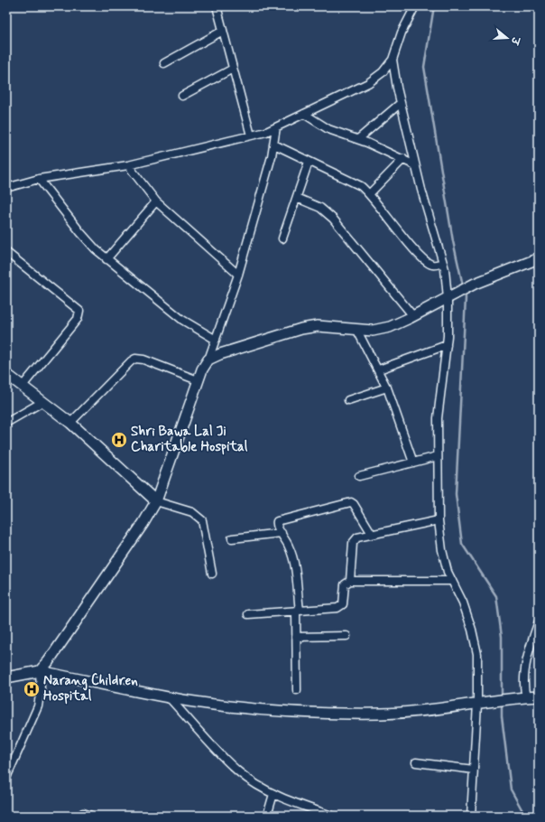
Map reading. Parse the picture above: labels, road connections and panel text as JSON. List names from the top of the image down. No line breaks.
{"places":{"hospital":["Shri Bawa Lal Ji Charitable Hospital","Narang Children Hospital"]},"north":"right"}
